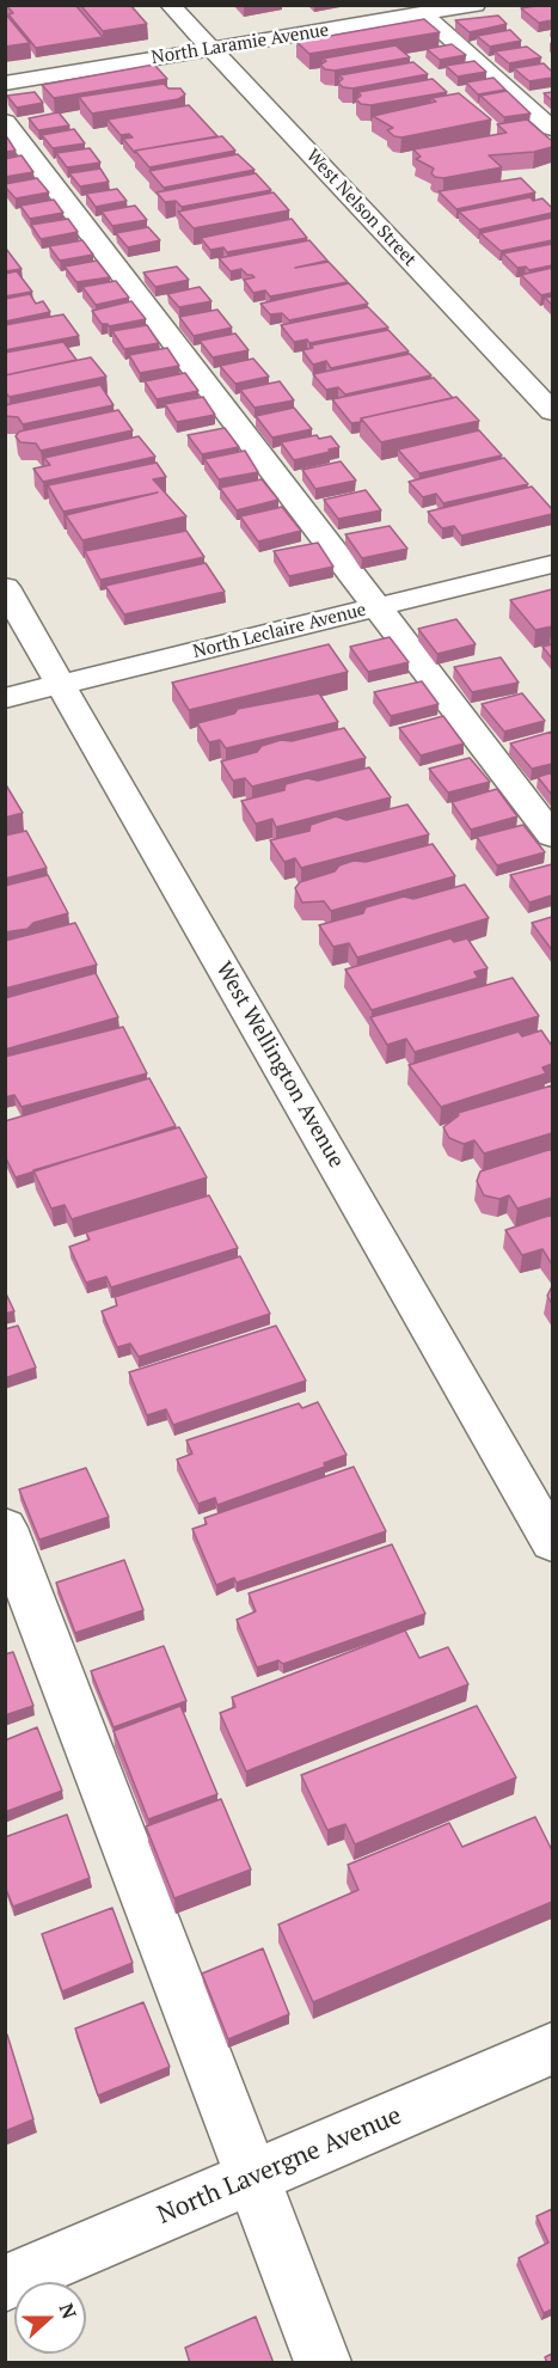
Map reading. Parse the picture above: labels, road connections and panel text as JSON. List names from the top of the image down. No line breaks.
{"streets":{"street":["North Laramie Avenue","West Nelson Street","North Leclaire Avenue","West Wellington Avenue","North Lavergne Avenue"]},"crossings":[["North Laramie Avenue","West Nelson Street"],["North Leclaire Avenue","West Wellington Avenue"]],"north":"right"}
